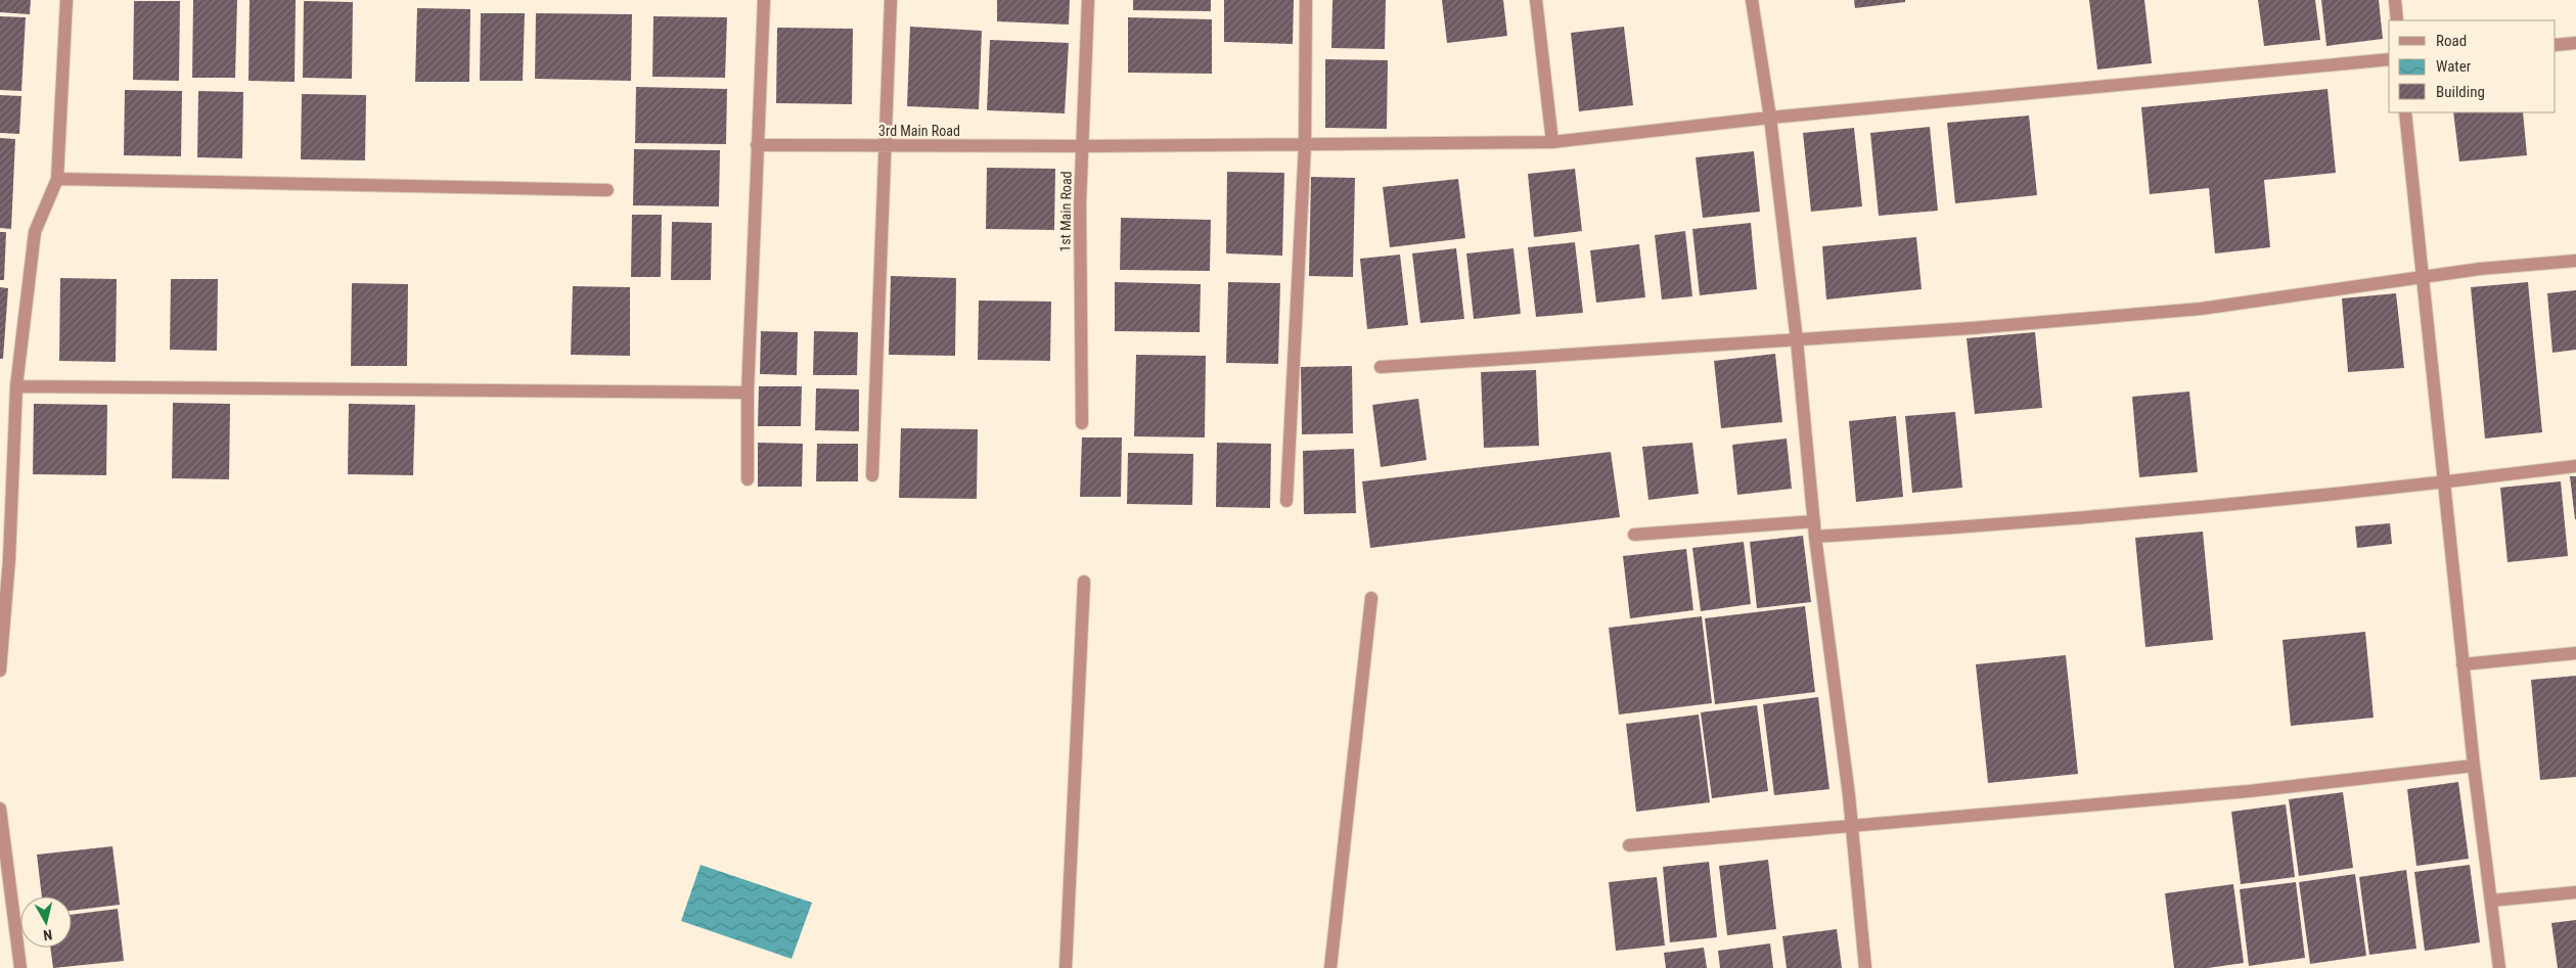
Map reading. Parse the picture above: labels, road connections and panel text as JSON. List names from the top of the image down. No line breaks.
{"streets":{"street":["3rd Main Road","1st Main Road"]},"crossings":[["3rd Main Road","1st Main Road"]],"legend":["Road","Water","Building"],"north":"bottom"}
